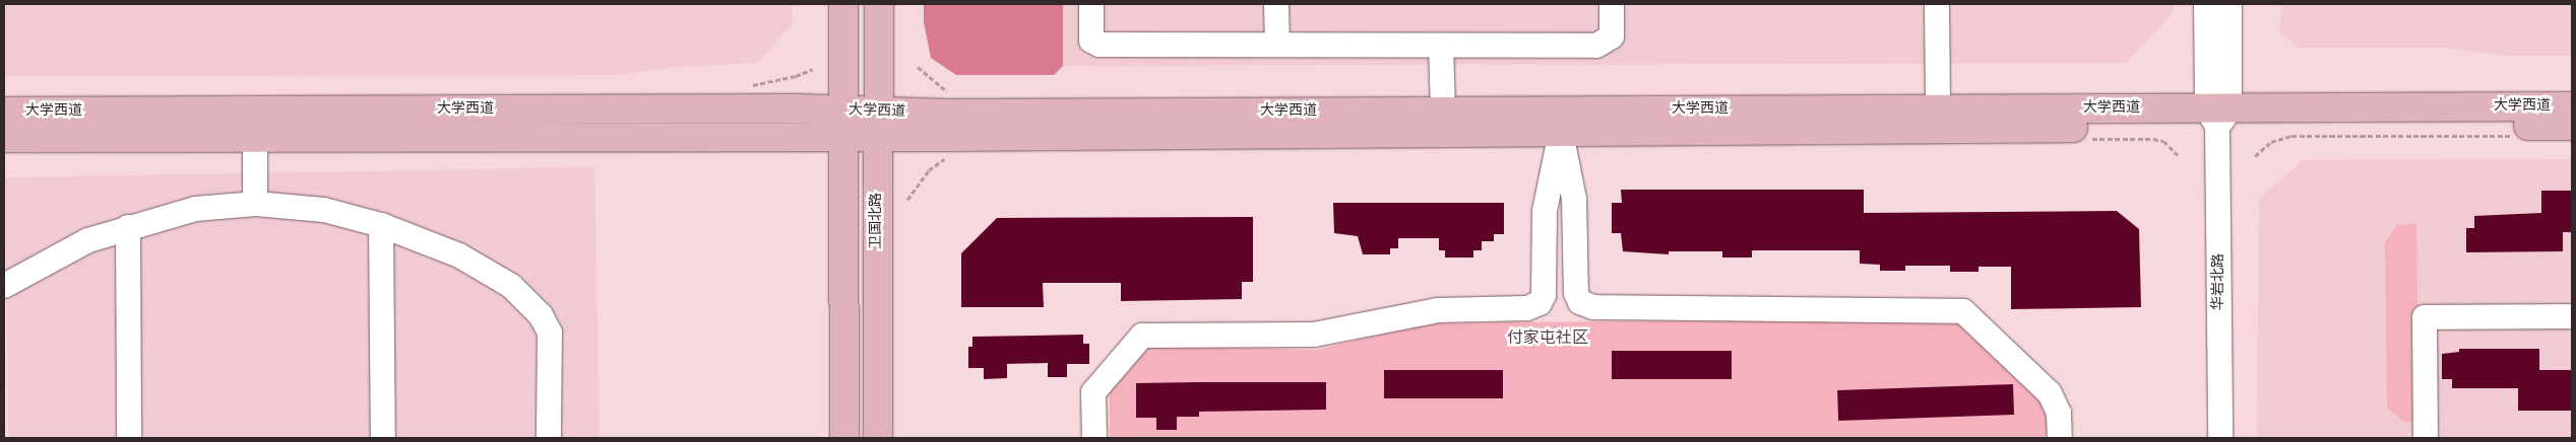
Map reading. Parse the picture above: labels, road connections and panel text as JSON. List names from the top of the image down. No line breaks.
{"streets":{"main road":["大学西道","卫国北路"],"street":["华岩北路"]},"crossings":[["大学西道","卫国北路"],["大学西道","华岩北路"]],"districts":["付家屯社区"]}
